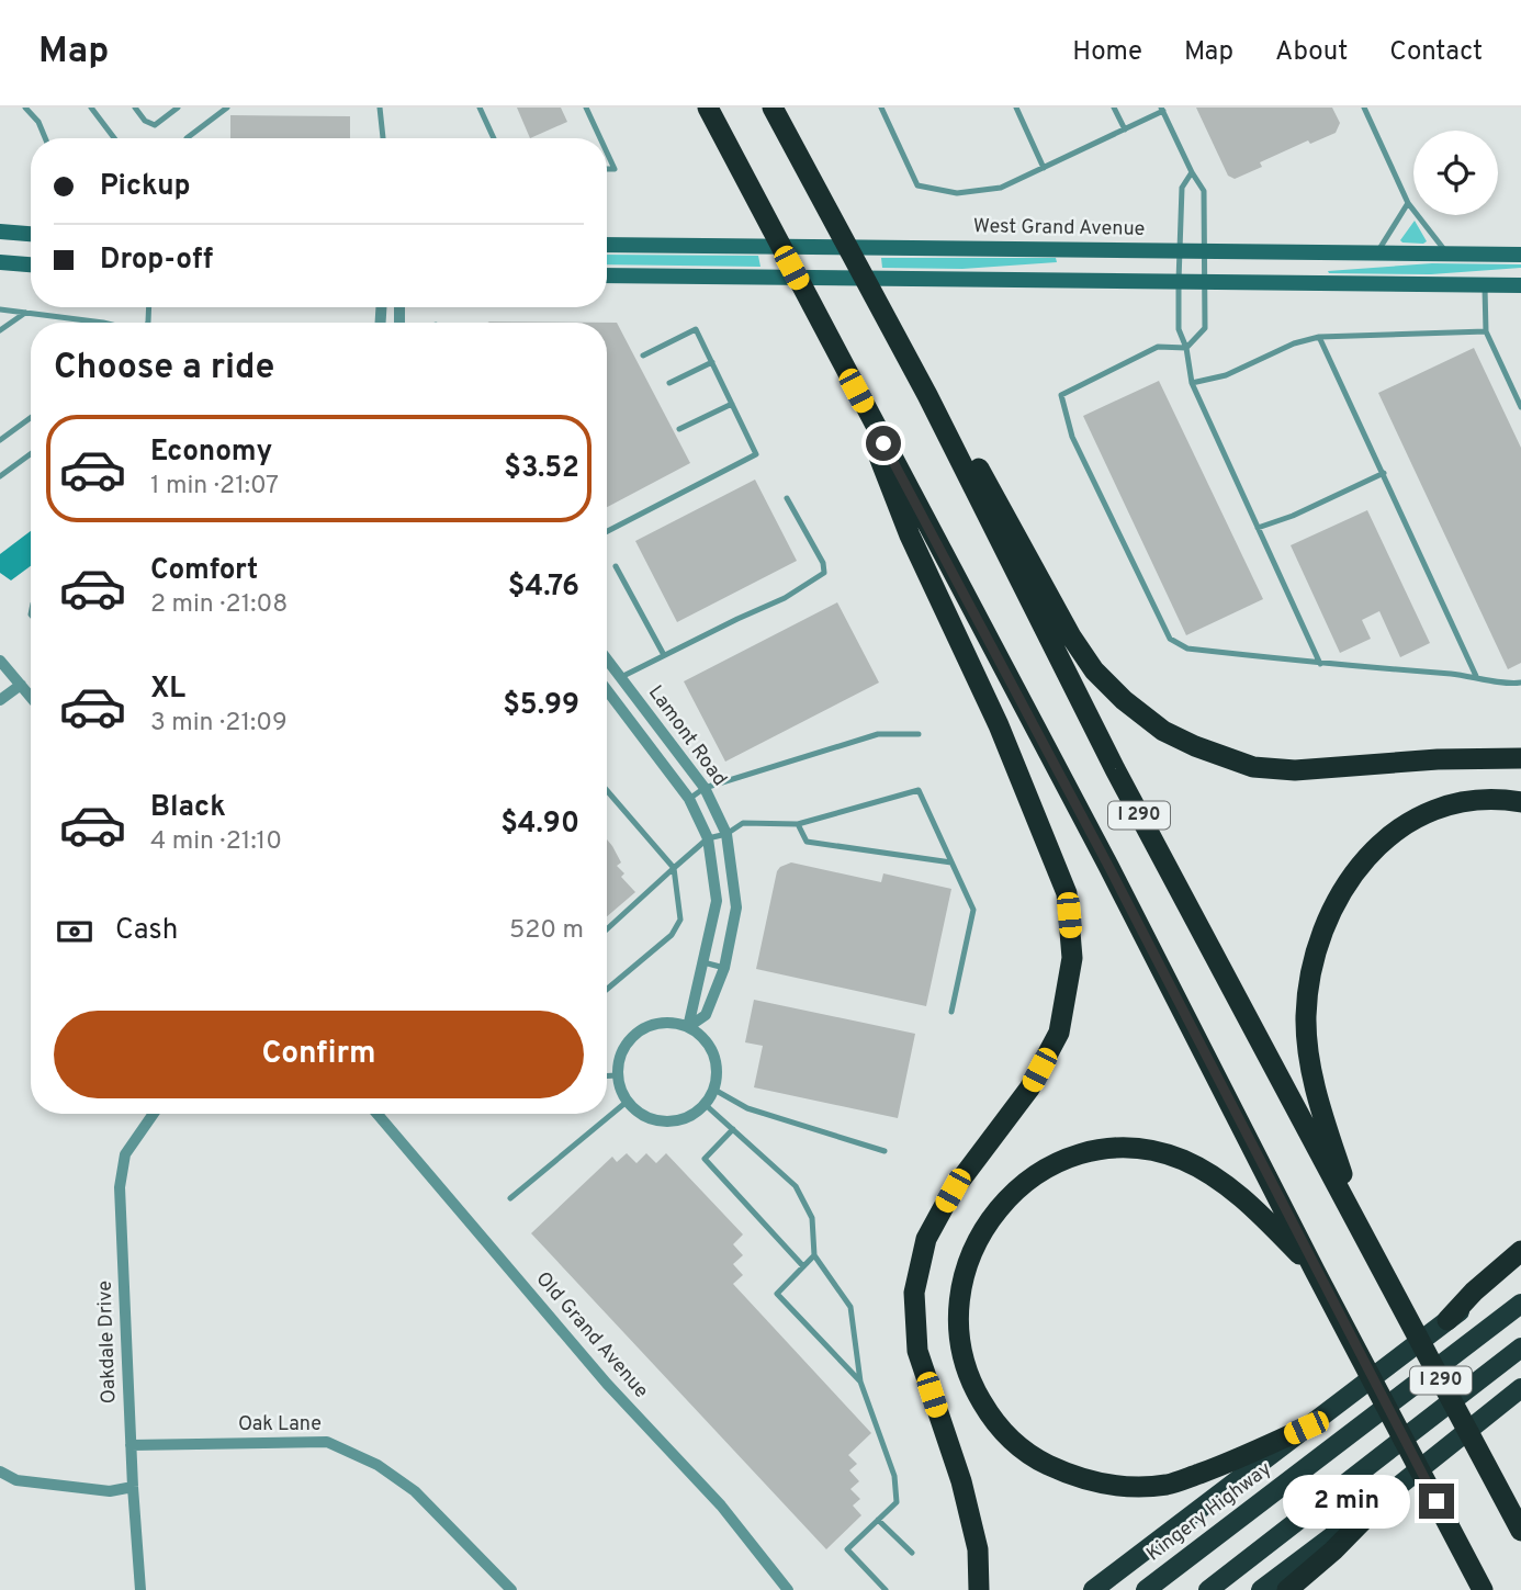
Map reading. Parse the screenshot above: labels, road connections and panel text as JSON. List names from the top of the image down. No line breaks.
{"streets":{"highway":["I 290","Kingery Highway"],"main road":["West Grand Avenue"],"street":["Lamont Road","Old Grand Avenue","Oakdale Drive","Oak Lane"]},"crossings":[["Oakdale Drive","Oak Lane"]],"page":{"header":"Map","nav":["Home","Map","About","Contact"],"banner":["Pickup","Drop-off"],"heading":"Choose a ride","list":[{"name":"Economy","note":"1 min · 21:07","value":"$3.52"},{"name":"Comfort","note":"2 min · 21:08","value":"$4.76"},{"name":"XL","note":"3 min · 21:09","value":"$5.99"},{"name":"Black","note":"4 min · 21:10","value":"$4.90"}],"pay":["Cash","520 m"],"buttons":"Confirm","bubble":"2 min"}}
